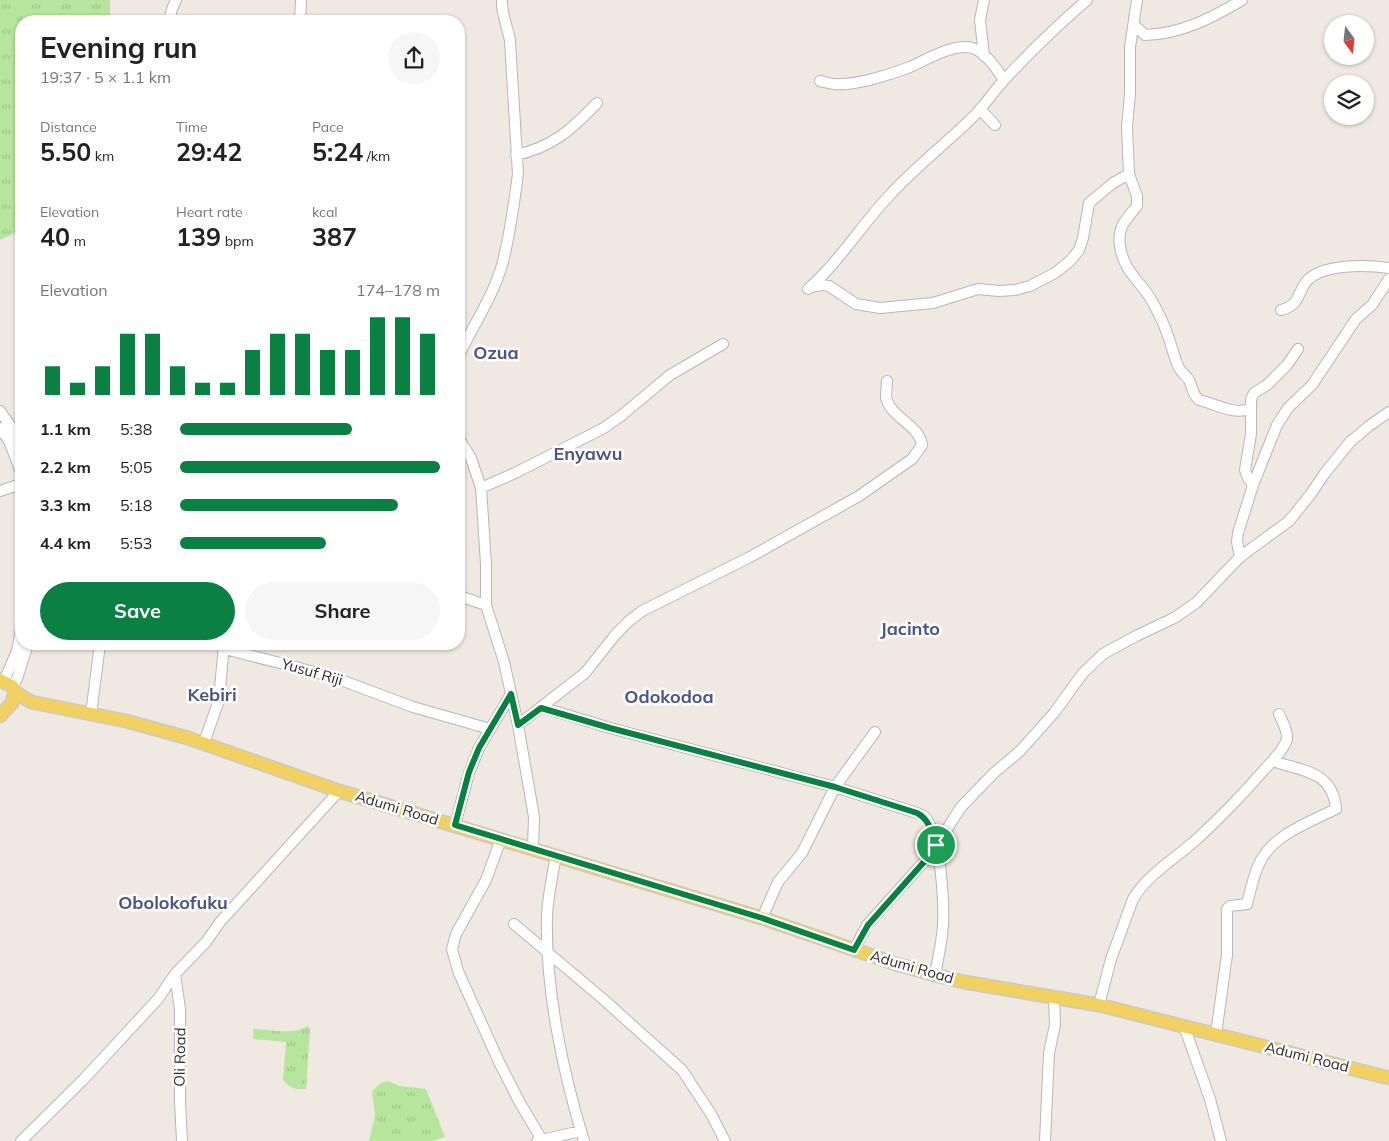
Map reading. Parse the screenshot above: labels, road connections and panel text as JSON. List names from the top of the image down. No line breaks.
{"streets":{"main road":["Adumi Road"],"street":["Yusuf Riji","Oli Road"]},"crossings":[["Yusuf Riji","Adumi Road"]],"districts":["Ozua","Enyawu","Jacinto","Kebiri","Odokodoa","Obolokofuku"],"north":"bottom","page":{"heading":["Evening run","19:37 · 5 × 1.1 km"],"stats":[["Distance","5.50 km"],["Time","29:42"],["Pace","5:24 /km"],["Elevation","40 m"],["Heart rate","139 bpm"],["kcal","387"]],"chart":["Elevation","174–178 m"],"list":[{"name":"1.1 km","note":"5:38"},{"name":"2.2 km","note":"5:05"},{"name":"3.3 km","note":"5:18"},{"name":"4.4 km","note":"5:53"}],"buttons":["Save","Share"]}}
